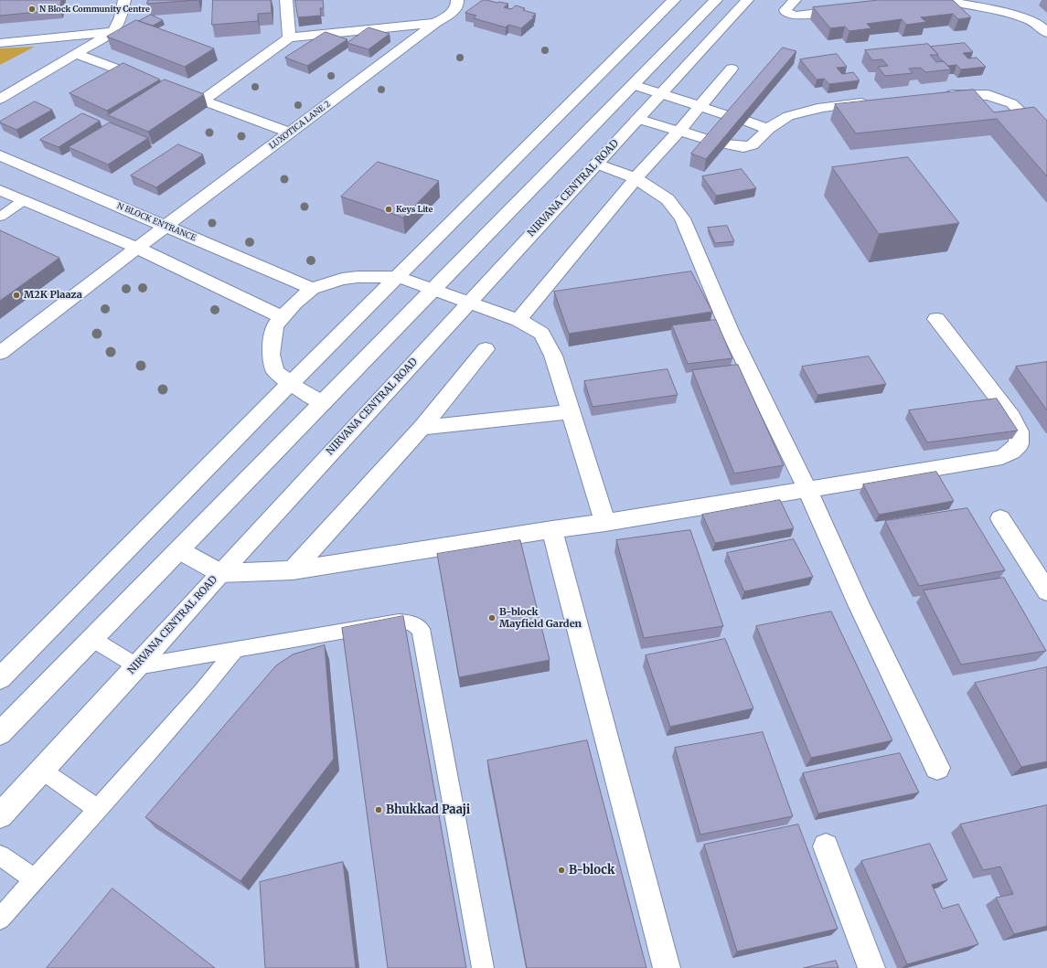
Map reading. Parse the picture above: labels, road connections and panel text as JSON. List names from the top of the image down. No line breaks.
{"streets":{"street":["LUXOTICA LANE 2","NIRVANA CENTRAL ROAD","N BLOCK ENTRANCE"]},"crossings":[["LUXOTICA LANE 2","N BLOCK ENTRANCE"]],"places":["N Block Community Centre","Keys Lite","M2K Plaaza","B-block Mayfield Garden","Bhukkad Paaji","B-block"]}
